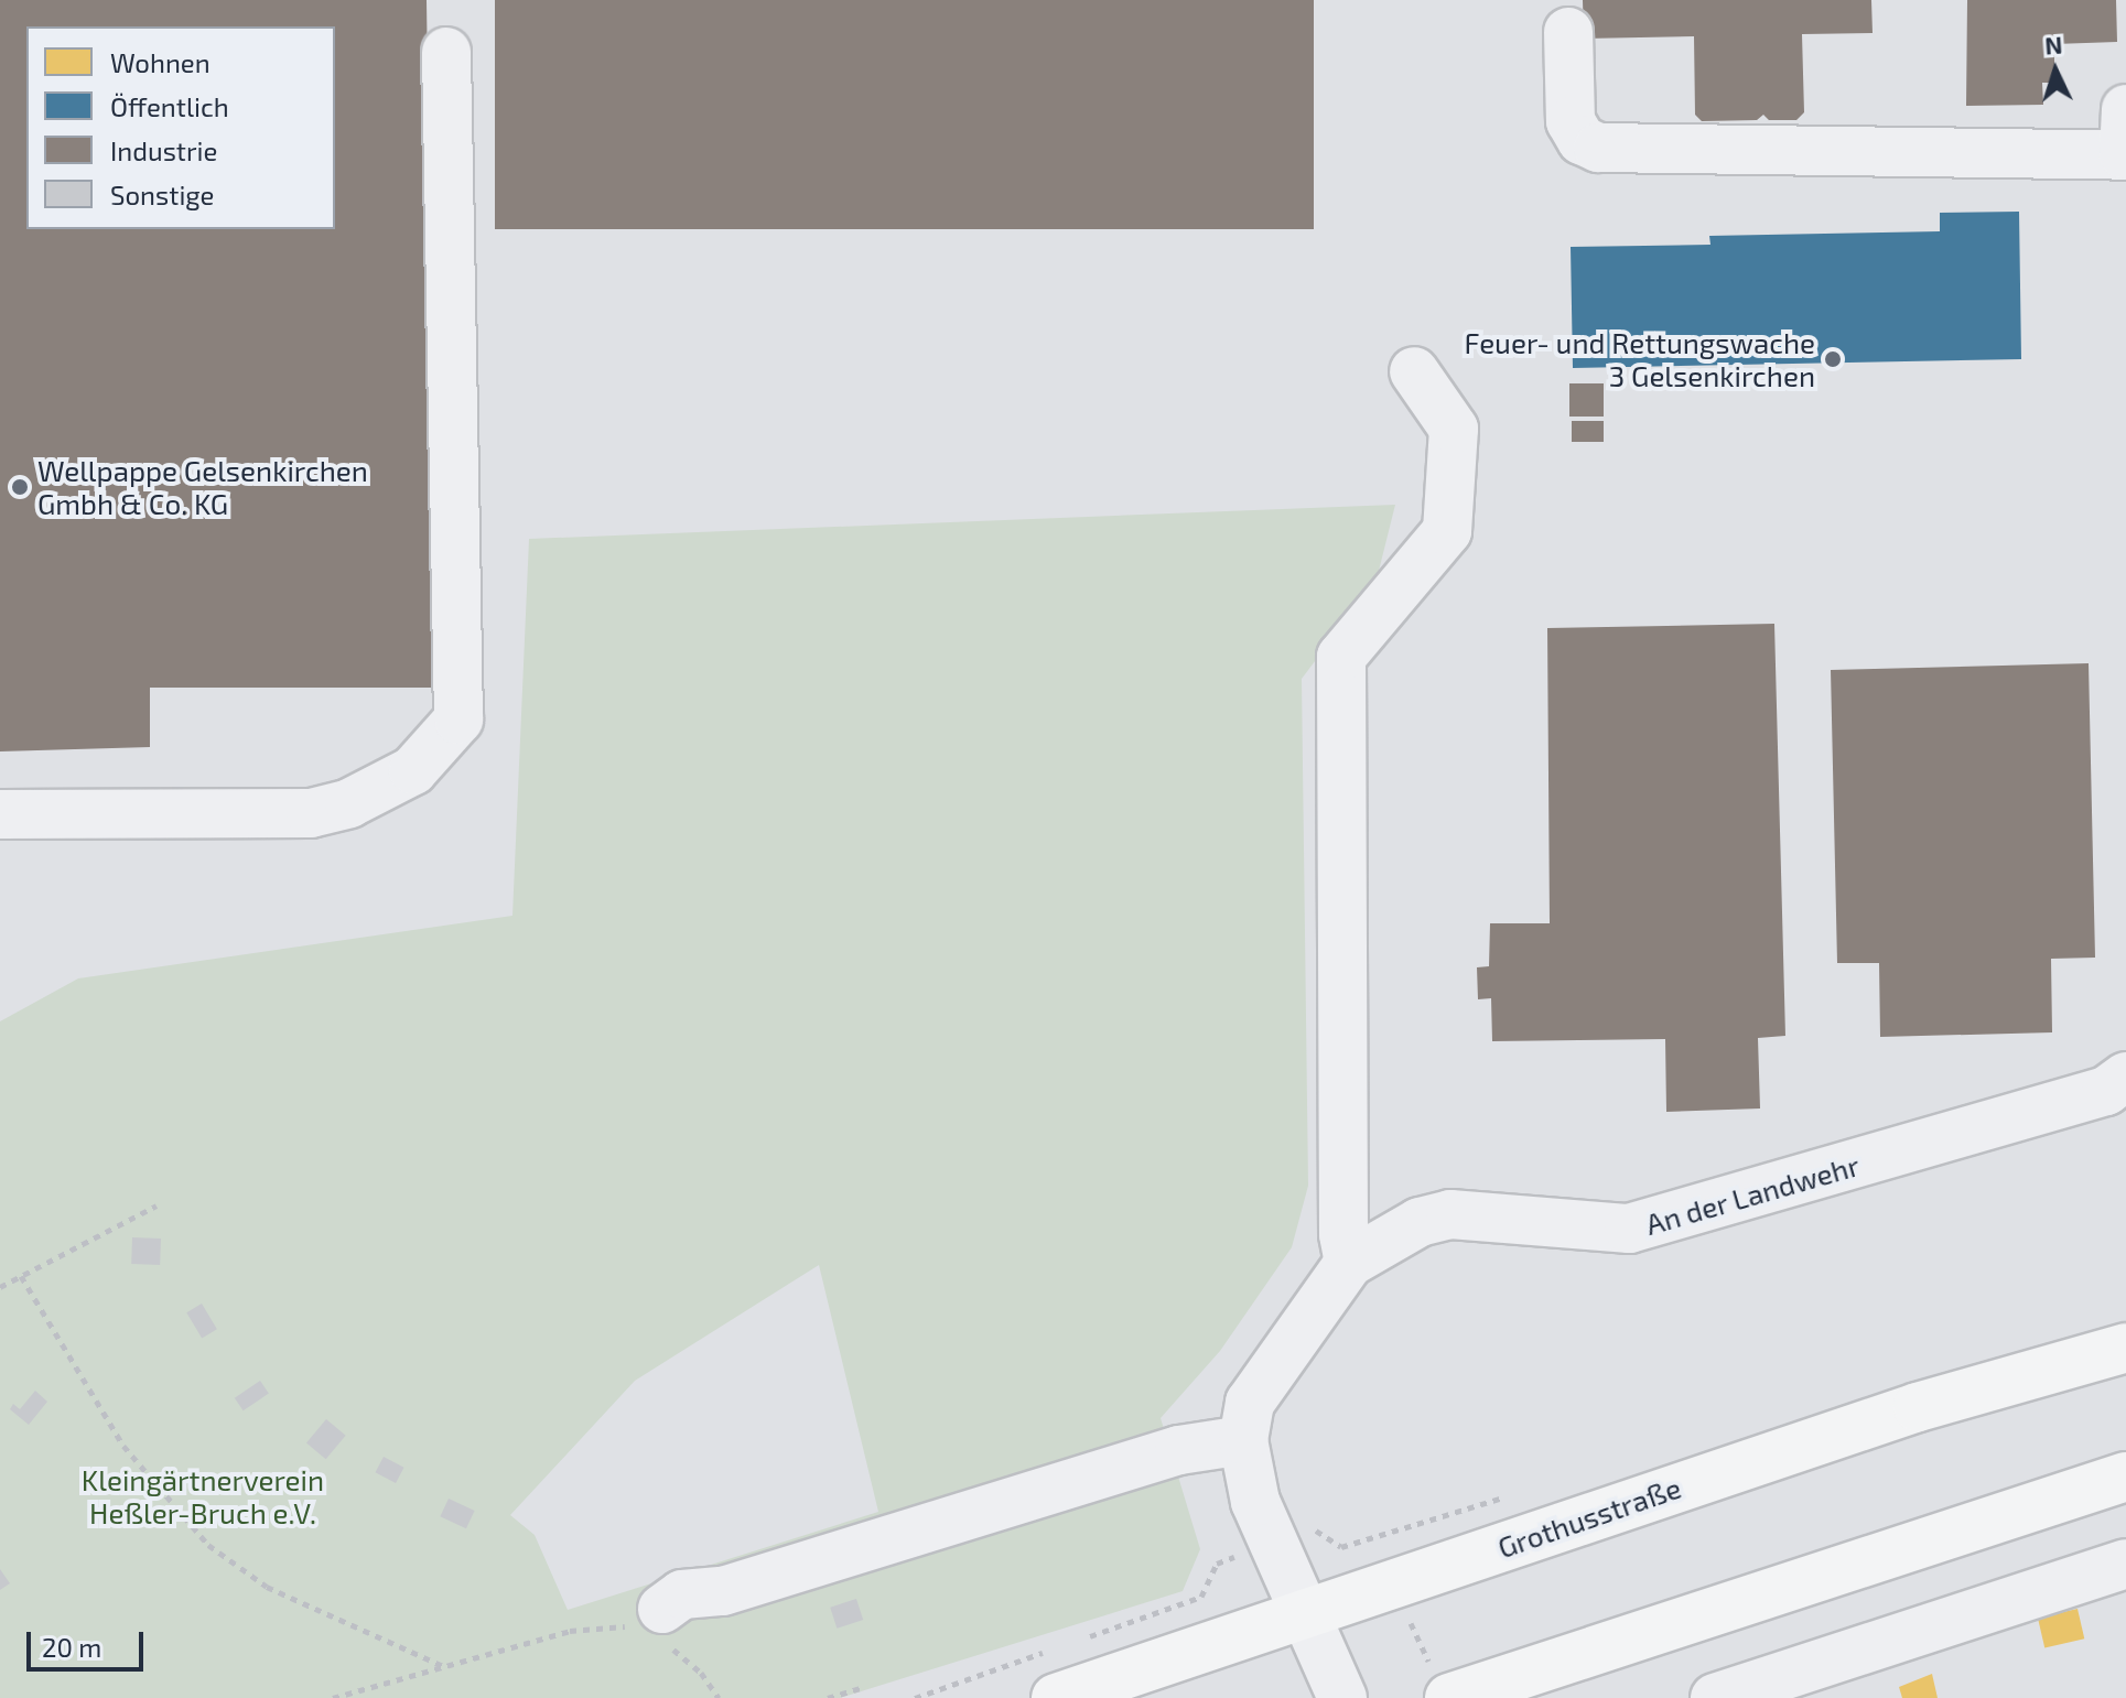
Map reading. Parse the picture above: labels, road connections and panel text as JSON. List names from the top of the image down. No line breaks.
{"streets":{"main road":["Grothusstraße"],"street":["An der Landwehr"]},"crossings":[["An der Landwehr","Grothusstraße"]],"parks":["Kleingärtnerverein Heßler-Bruch e.V."],"places":["Feuer- und Rettungswache 3 Gelsenkirchen","Wellpappe Gelsenkirchen Gmbh & Co. KG"],"legend":["Wohnen","Öffentlich","Industrie","Sonstige"],"scale_bar":"20 m","north":"top"}
